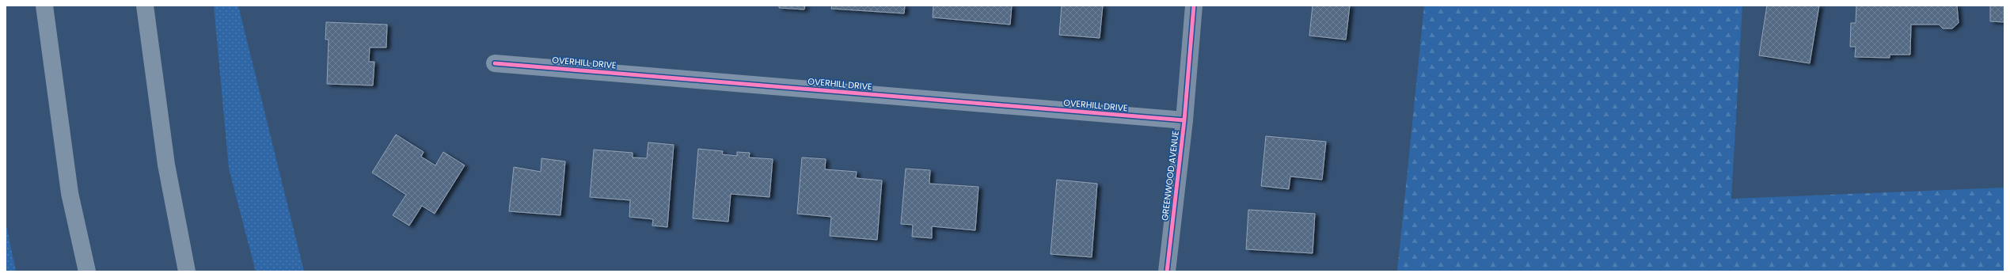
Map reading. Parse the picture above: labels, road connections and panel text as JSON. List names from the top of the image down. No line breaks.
{"streets":{"street":["OVERHILL DRIVE","GREENWOOD AVENUE"]},"crossings":[["OVERHILL DRIVE","GREENWOOD AVENUE"]]}
